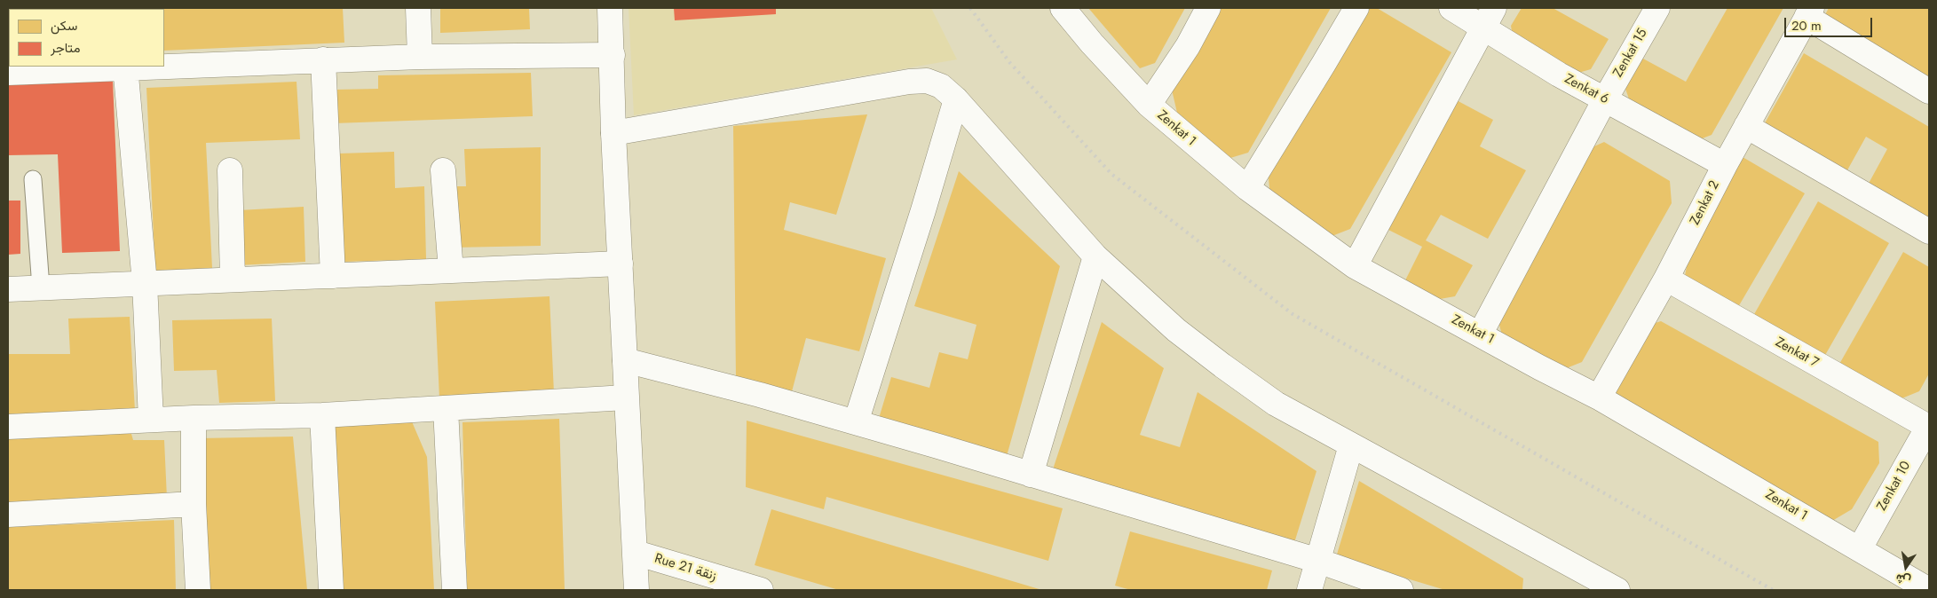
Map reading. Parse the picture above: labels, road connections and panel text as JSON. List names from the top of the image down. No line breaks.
{"streets":{"street":["Zenkat 15","Zenkat 6","Zenkat 1","Zenkat 2","Zenkat 7","Zenkat 10","Rue 21 زنقة"]},"crossings":[["Zenkat 15","Zenkat 6"],["Zenkat 15","Zenkat 1"],["Zenkat 6","Zenkat 2"],["Zenkat 1","Zenkat 2"],["Zenkat 1","Zenkat 10"],["Zenkat 2","Zenkat 7"],["Zenkat 7","Zenkat 10"]],"legend":["سكن","متاجر"],"scale_bar":"20 m","north":"bottom"}
